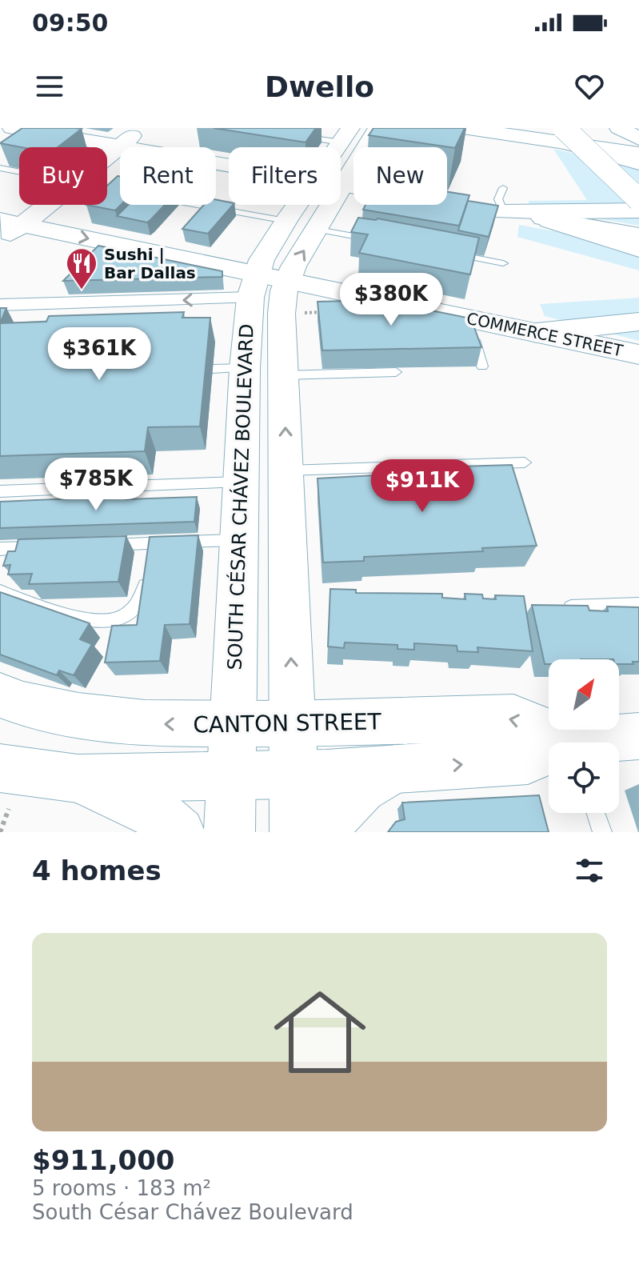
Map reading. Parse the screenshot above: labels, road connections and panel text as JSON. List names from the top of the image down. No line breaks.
{"streets":{"main road":["COMMERCE STREET","SOUTH CÉSAR CHÁVEZ BOULEVARD","CANTON STREET"]},"crossings":[["COMMERCE STREET","SOUTH CÉSAR CHÁVEZ BOULEVARD"],["SOUTH CÉSAR CHÁVEZ BOULEVARD","CANTON STREET"]],"places":{"restaurant":["Sushi | Bar Dallas"]},"north":"top right","page":{"status":"09:50","header":"Dwello","chip":["Buy","Rent","Filters","New"],"price":["$380K","$361K","$785K","$911K"],"heading":"4 homes","list":[{"name":"$911,000","note":"5 rooms · 183 m² · South César Chávez Boulevard"}]}}
